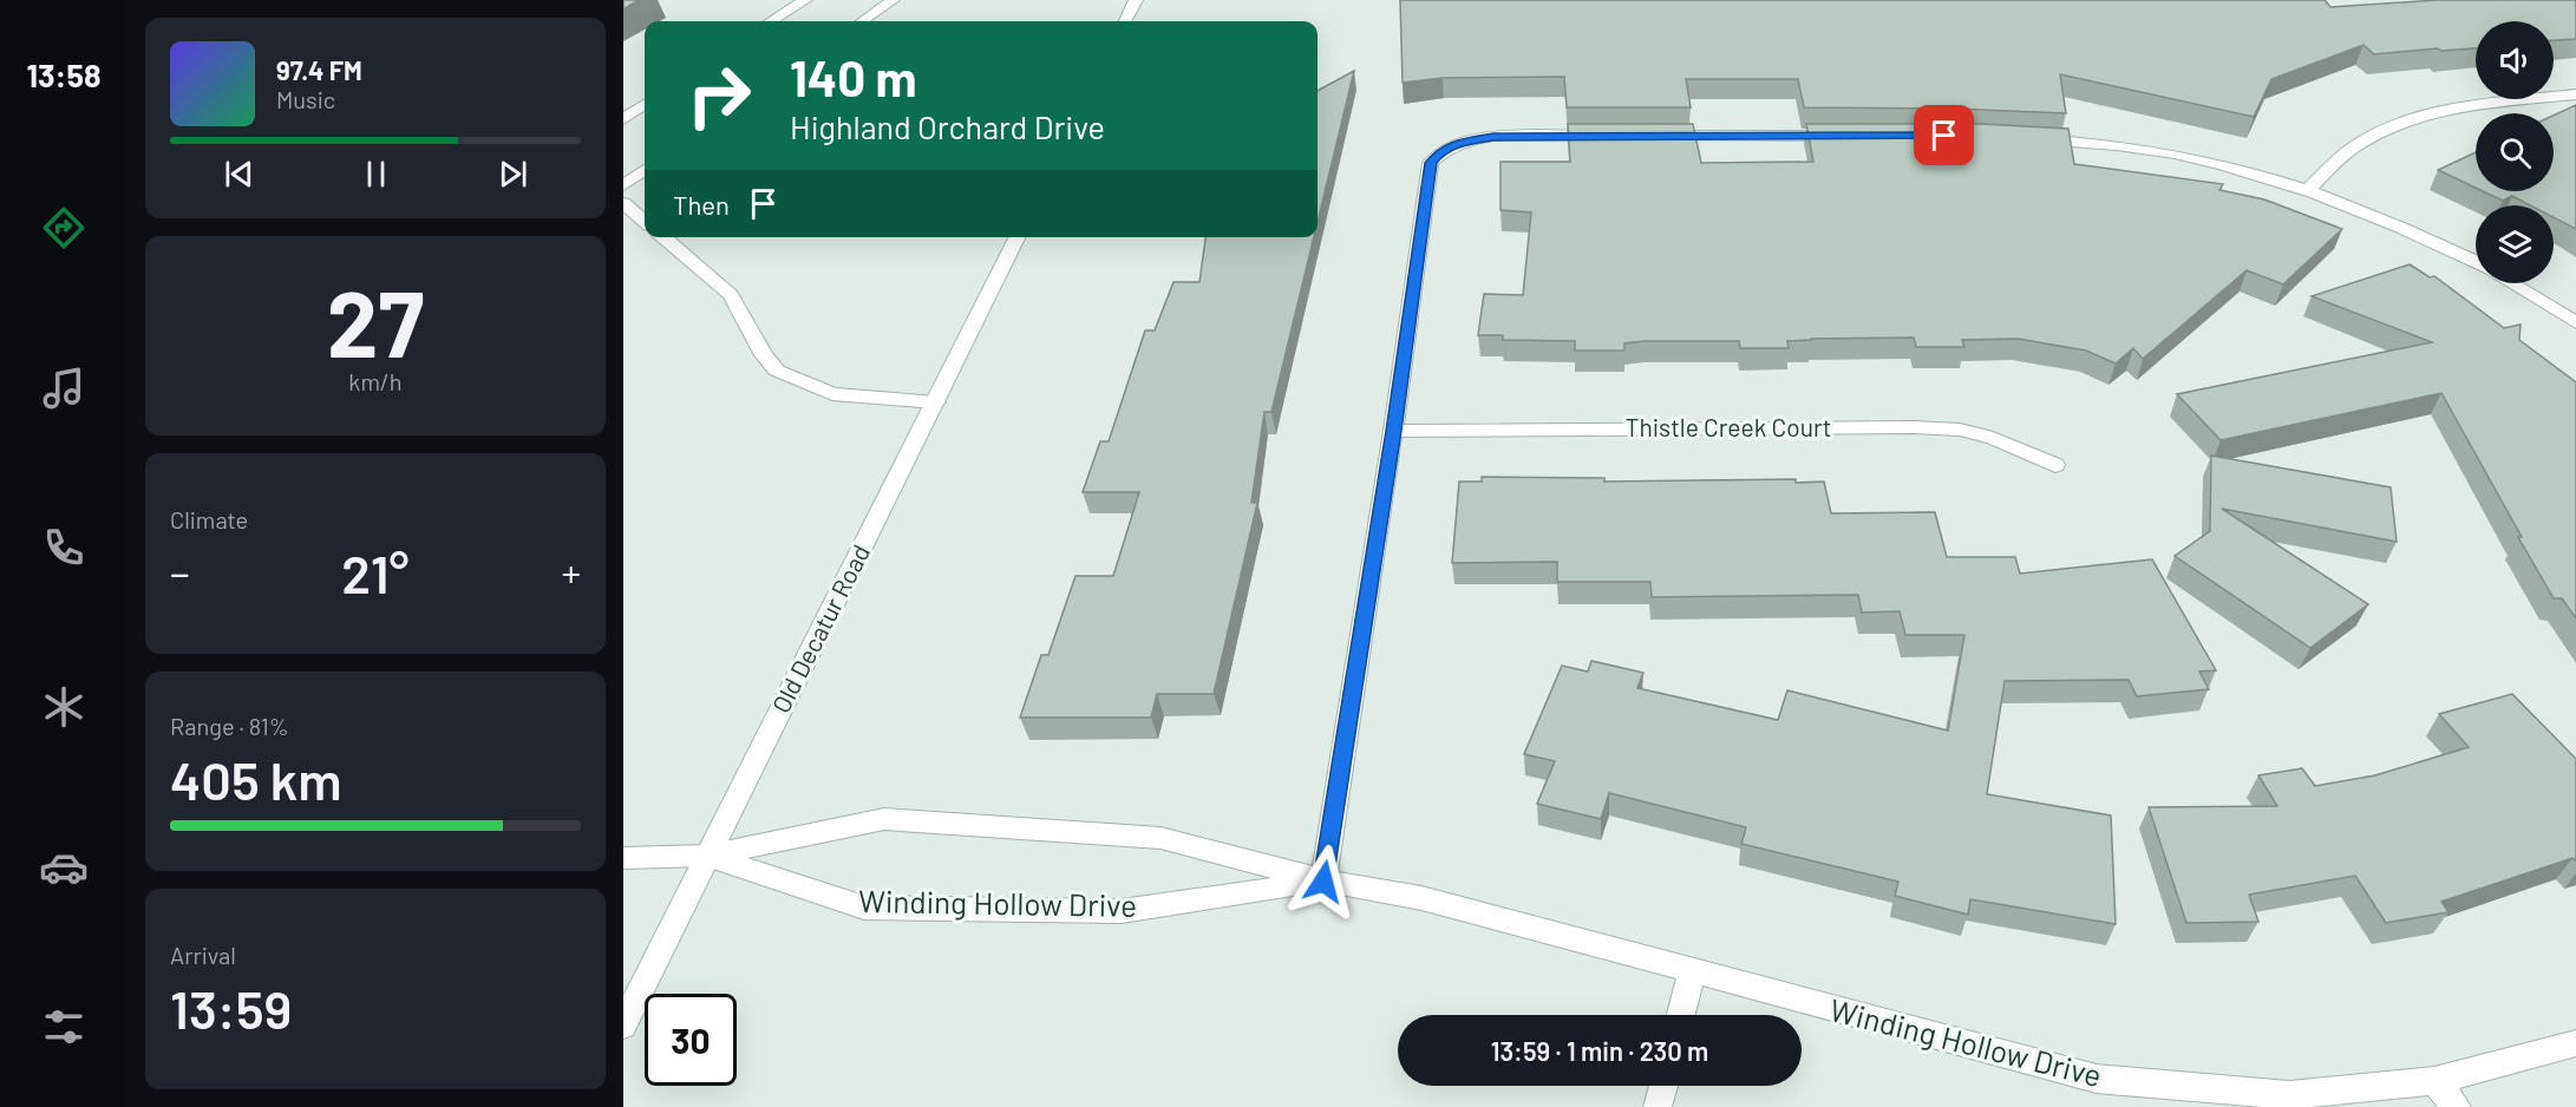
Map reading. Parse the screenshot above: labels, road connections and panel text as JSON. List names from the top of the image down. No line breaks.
{"streets":{"street":["Thistle Creek Court","Old Decatur Road","Winding Hollow Drive"]},"crossings":[["Old Decatur Road","Winding Hollow Drive"]],"page":{"tabs":"13:58","turn":["140 m","Highland Orchard Drive"],"song":["97.4 FM","Music"],"then":"Then","tile":[["27","km/h"],"Climate",["Range · 81%","405 km"],["Arrival","13:59"]],"heat":["−","21°","+"],"limit":"30","trip":"13:59 · 1 min · 230 m"}}
